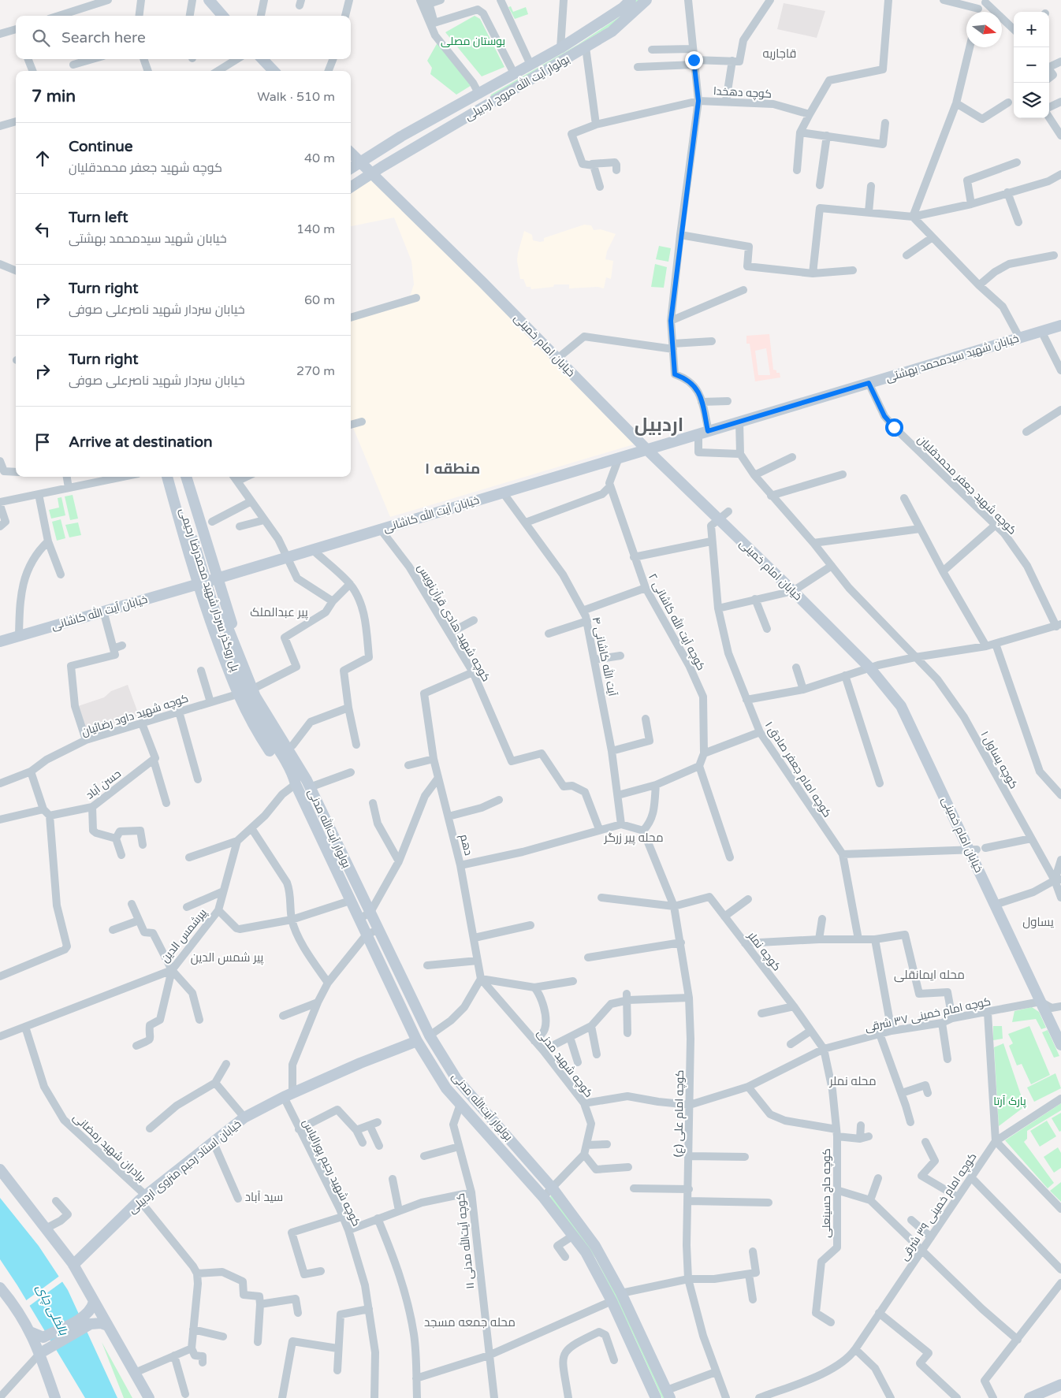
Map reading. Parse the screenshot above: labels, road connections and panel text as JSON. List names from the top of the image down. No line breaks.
{"streets":{"main road":["بولوار آیت الله مروج اردبیلی","خیابان امام خمینی","خیابان شهید سیدمحمد بهشتی","خیابان آیت الله کاشانی","پل روگذر سردار شهید محمدرضا رحیمی","بولوار آیت‌الله مدنی","خیابان استاد رحیم منزوی اردبیلی"],"street":["کوچه دهخدا","کوچه شهید جعفر محمدقلیان","کوچه آیت الله کاشانی ۲","کوچه شهید هادی قرآن‌نویس","آیت الله کاشانی ۴","کوچه شهید داود رضائیان","کوچه یساول ۱","کوچه امام جعفر صادق ۱","حسن آباد","دهم","پیرشمس الدین","کوچه نملر","کوچه امام خمینی ۳۷ شرقی","کوچه شهید مدنی","کوچه امام علی (ع)","برادران شهید رمضانی","کوچه شهید رحیم پورالیاس","کوچه حاج حسینعلی","کوچه امام خمینی ۳۹ شرقی","کوچه آیت‌الله مدنی ۱۱"]},"crossings":[["بولوار آیت الله مروج اردبیلی","خیابان امام خمینی"],["خیابان امام خمینی","خیابان شهید سیدمحمد بهشتی"],["خیابان امام خمینی","خیابان آیت الله کاشانی"],["خیابان امام خمینی","کوچه امام جعفر صادق ۱"],["خیابان امام خمینی","کوچه امام خمینی ۳۷ شرقی"],["خیابان شهید سیدمحمد بهشتی","کوچه شهید جعفر محمدقلیان"],["خیابان شهید سیدمحمد بهشتی","خیابان آیت الله کاشانی"],["خیابان آیت الله کاشانی","کوچه شهید هادی قرآن‌نویس"],["خیابان آیت الله کاشانی","آیت الله کاشانی ۴"],["پل روگذر سردار شهید محمدرضا رحیمی","بولوار آیت‌الله مدنی"],["کوچه شهید هادی قرآن‌نویس","دهم"],["بولوار آیت‌الله مدنی","کوچه شهید مدنی"],["بولوار آیت‌الله مدنی","خیابان استاد رحیم منزوی اردبیلی"],["بولوار آیت‌الله مدنی","کوچه آیت‌الله مدنی ۱۱"],["دهم","کوچه شهید مدنی"],["پیرشمس الدین","برادران شهید رمضانی"],["کوچه نملر","کوچه امام خمینی ۳۷ شرقی"],["کوچه نملر","کوچه امام علی (ع)"],["کوچه نملر","کوچه حاج حسینعلی"],["کوچه امام خمینی ۳۷ شرقی","کوچه امام علی (ع)"],["کوچه امام خمینی ۳۷ شرقی","کوچه حاج حسینعلی"],["برادران شهید رمضانی","خیابان استاد رحیم منزوی اردبیلی"],["خیابان استاد رحیم منزوی اردبیلی","کوچه شهید رحیم پورالیاس"]],"districts":["قاجاریه","اردبیل","منطقه ۱","پیر عبدالملک","محله پیر زرگر","یساول","پیر شمس الدین","محله ایمانقلی","محله نملر","سید آباد","محله جمعه مسجد"],"water":["بالخلی چای"],"parks":["بوستان مصلی","پارک آرتا"],"north":"right","page":{"map_buttons":["+","−"],"search":"Search here","heading":["7 min","Walk · 510 m"],"list":[["Continue","کوچه شهید جعفر محمدقلیان","40 m"],["Turn left","خیابان شهید سیدمحمد بهشتی","140 m"],["Turn right","خیابان سردار شهید ناصرعلی صوفی","60 m"],["Turn right","خیابان سردار شهید ناصرعلی صوفی","270 m"],"Arrive at destination"]}}
